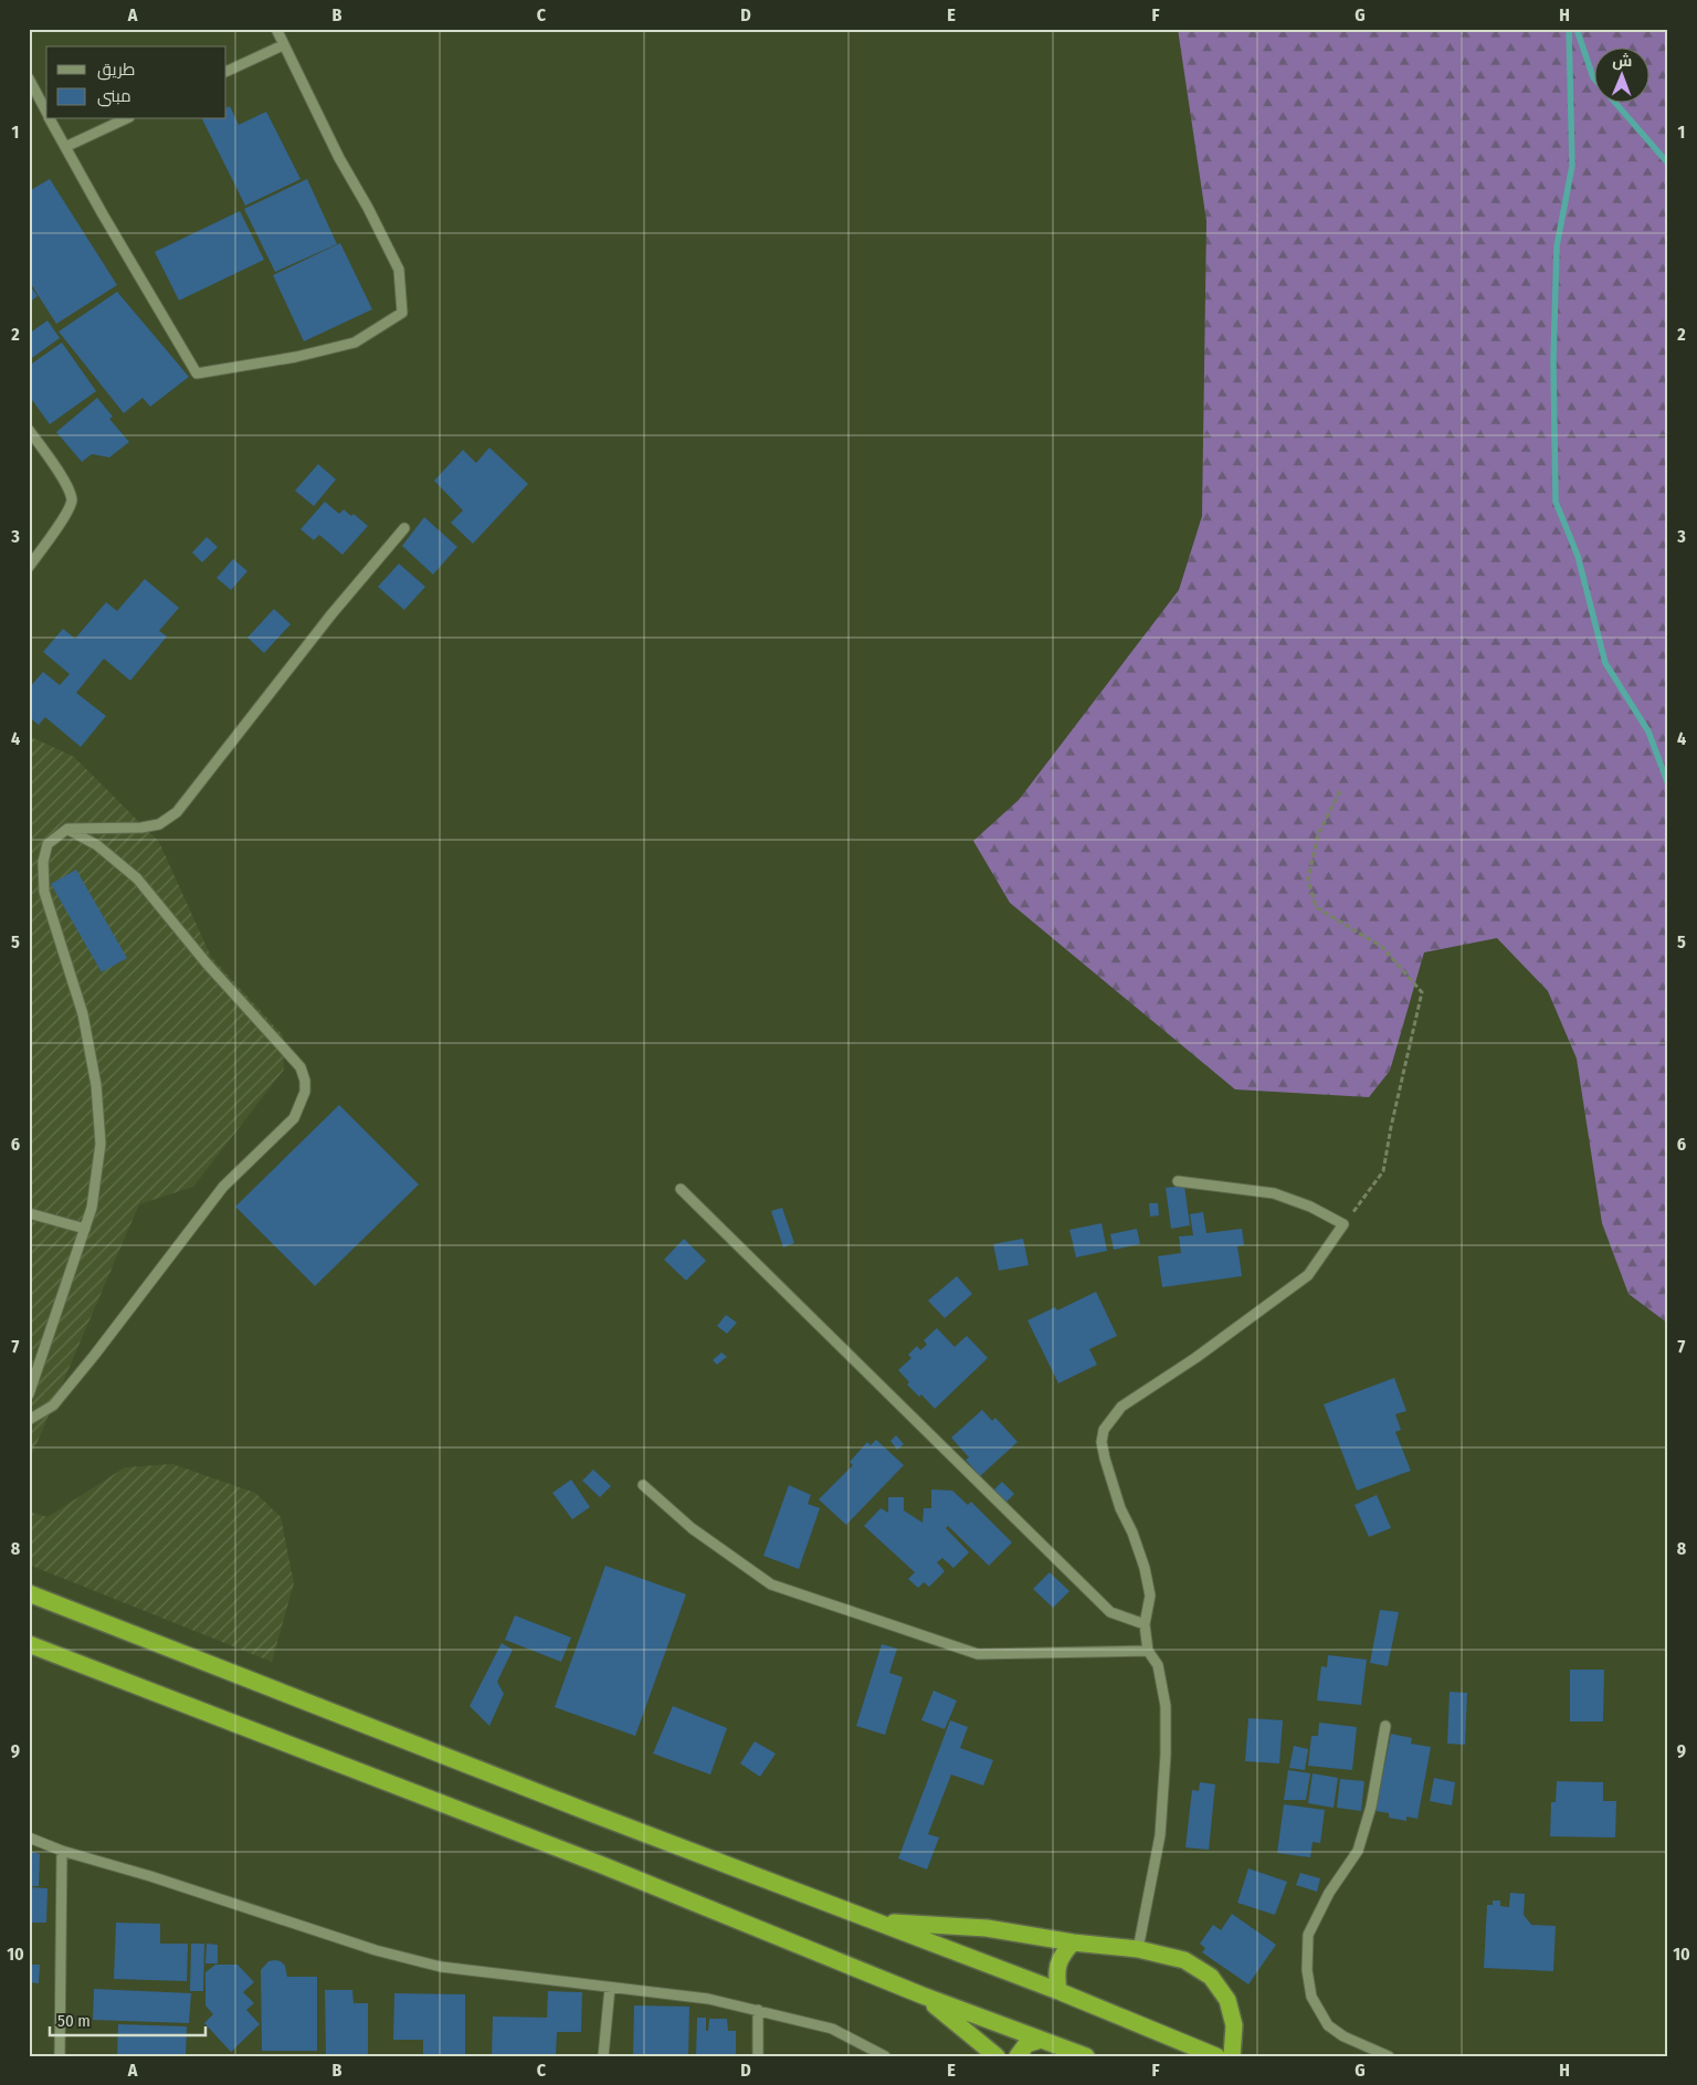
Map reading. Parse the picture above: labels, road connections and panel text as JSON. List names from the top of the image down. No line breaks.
{"legend":["طريق","مبنى"],"scale_bar":"50 m","north":"top","grid":{"columns":["A","B","C","D","E","F","G","H"],"rows":["1","2","3","4","5","6","7","8","9","10"]}}
